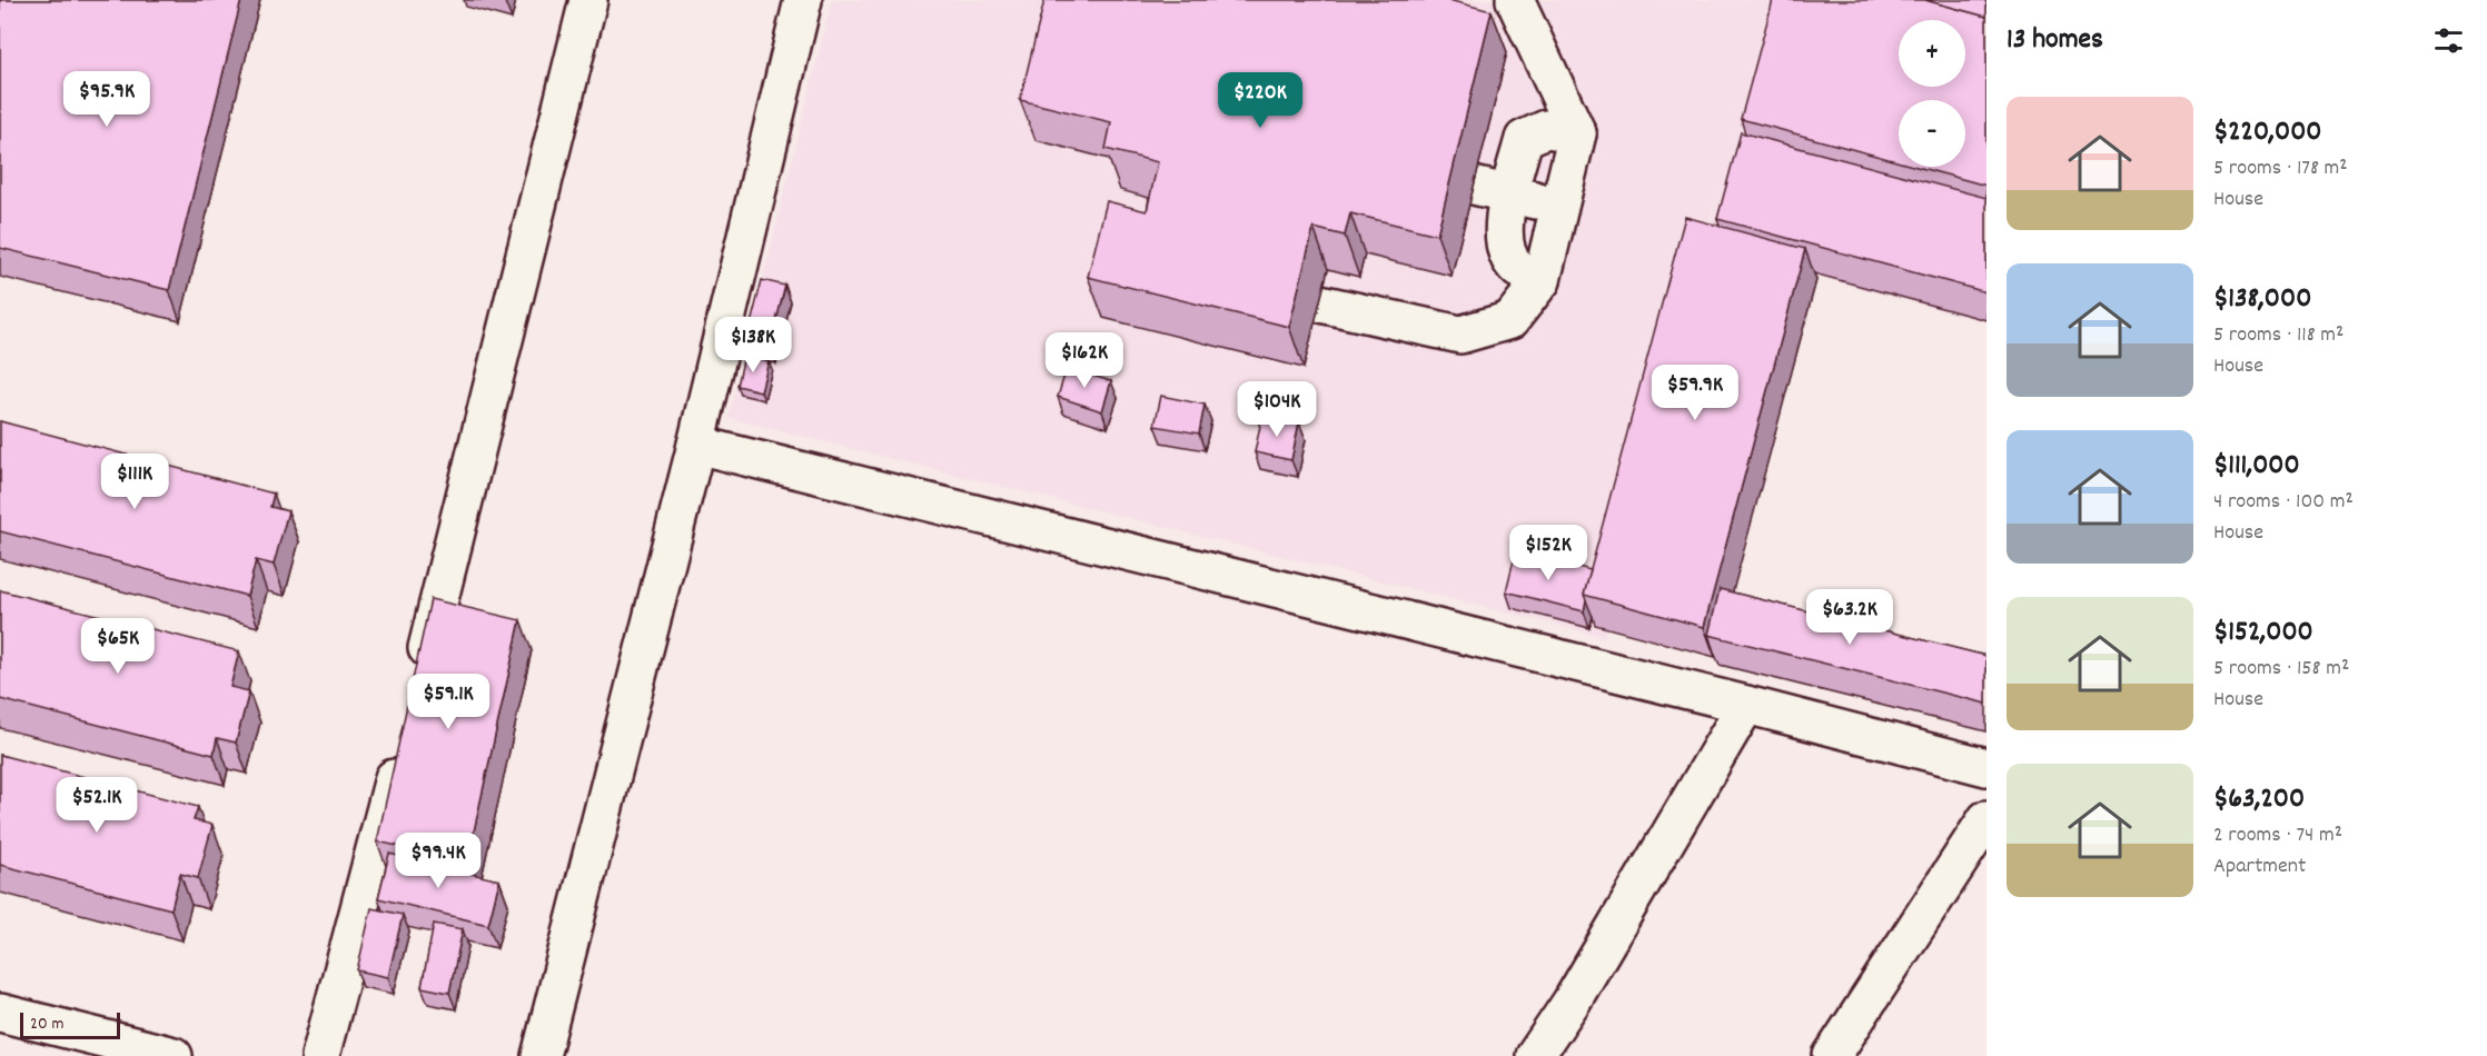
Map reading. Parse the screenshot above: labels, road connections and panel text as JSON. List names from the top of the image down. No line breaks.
{"scale_bar":"20 m","page":{"heading":"13 homes","map_buttons":["+","−"],"price":["$95.9K","$220K","$138K","$162K","$59.9K","$104K","$111K","$152K","$63.2K","$65K","$59.1K","$52.1K","$99.4K"],"list":[{"name":"$220,000","note":"5 rooms · 178 m² · House"},{"name":"$138,000","note":"5 rooms · 118 m² · House"},{"name":"$111,000","note":"4 rooms · 100 m² · House"},{"name":"$152,000","note":"5 rooms · 158 m² · House"},{"name":"$63,200","note":"2 rooms · 74 m² · Apartment"}],"scale":"20 m"}}
